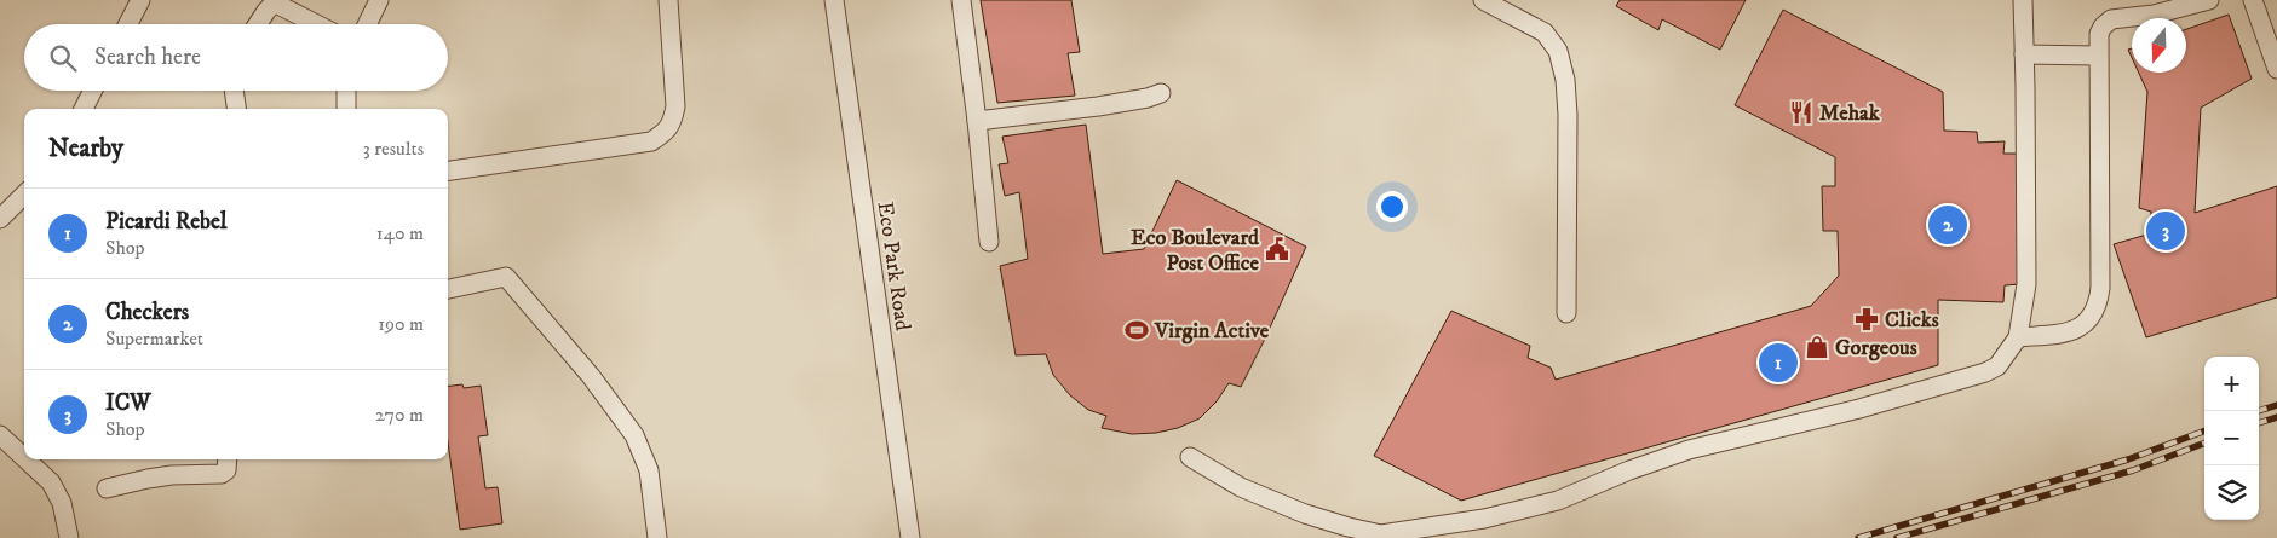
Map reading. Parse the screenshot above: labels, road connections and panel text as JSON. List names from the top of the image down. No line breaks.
{"streets":{"street":["Eco Park Road"]},"places":{"restaurant":["Mehak"],"public building":["Eco Boulevard Post Office"],"pharmacy":["Clicks"],"sports":["Virgin Active"],"shop":["Gorgeous"]},"north":"bottom","page":{"search":"Search here","heading":["Nearby","3 results"],"list":[{"mark":"1","name":"Picardi Rebel","note":"Shop","value":"140 m"},{"mark":"2","name":"Checkers","note":"Supermarket","value":"190 m"},{"mark":"3","name":"ICW","note":"Shop","value":"270 m"}],"pins":["2","3","1"],"map_buttons":["+","−"]}}
